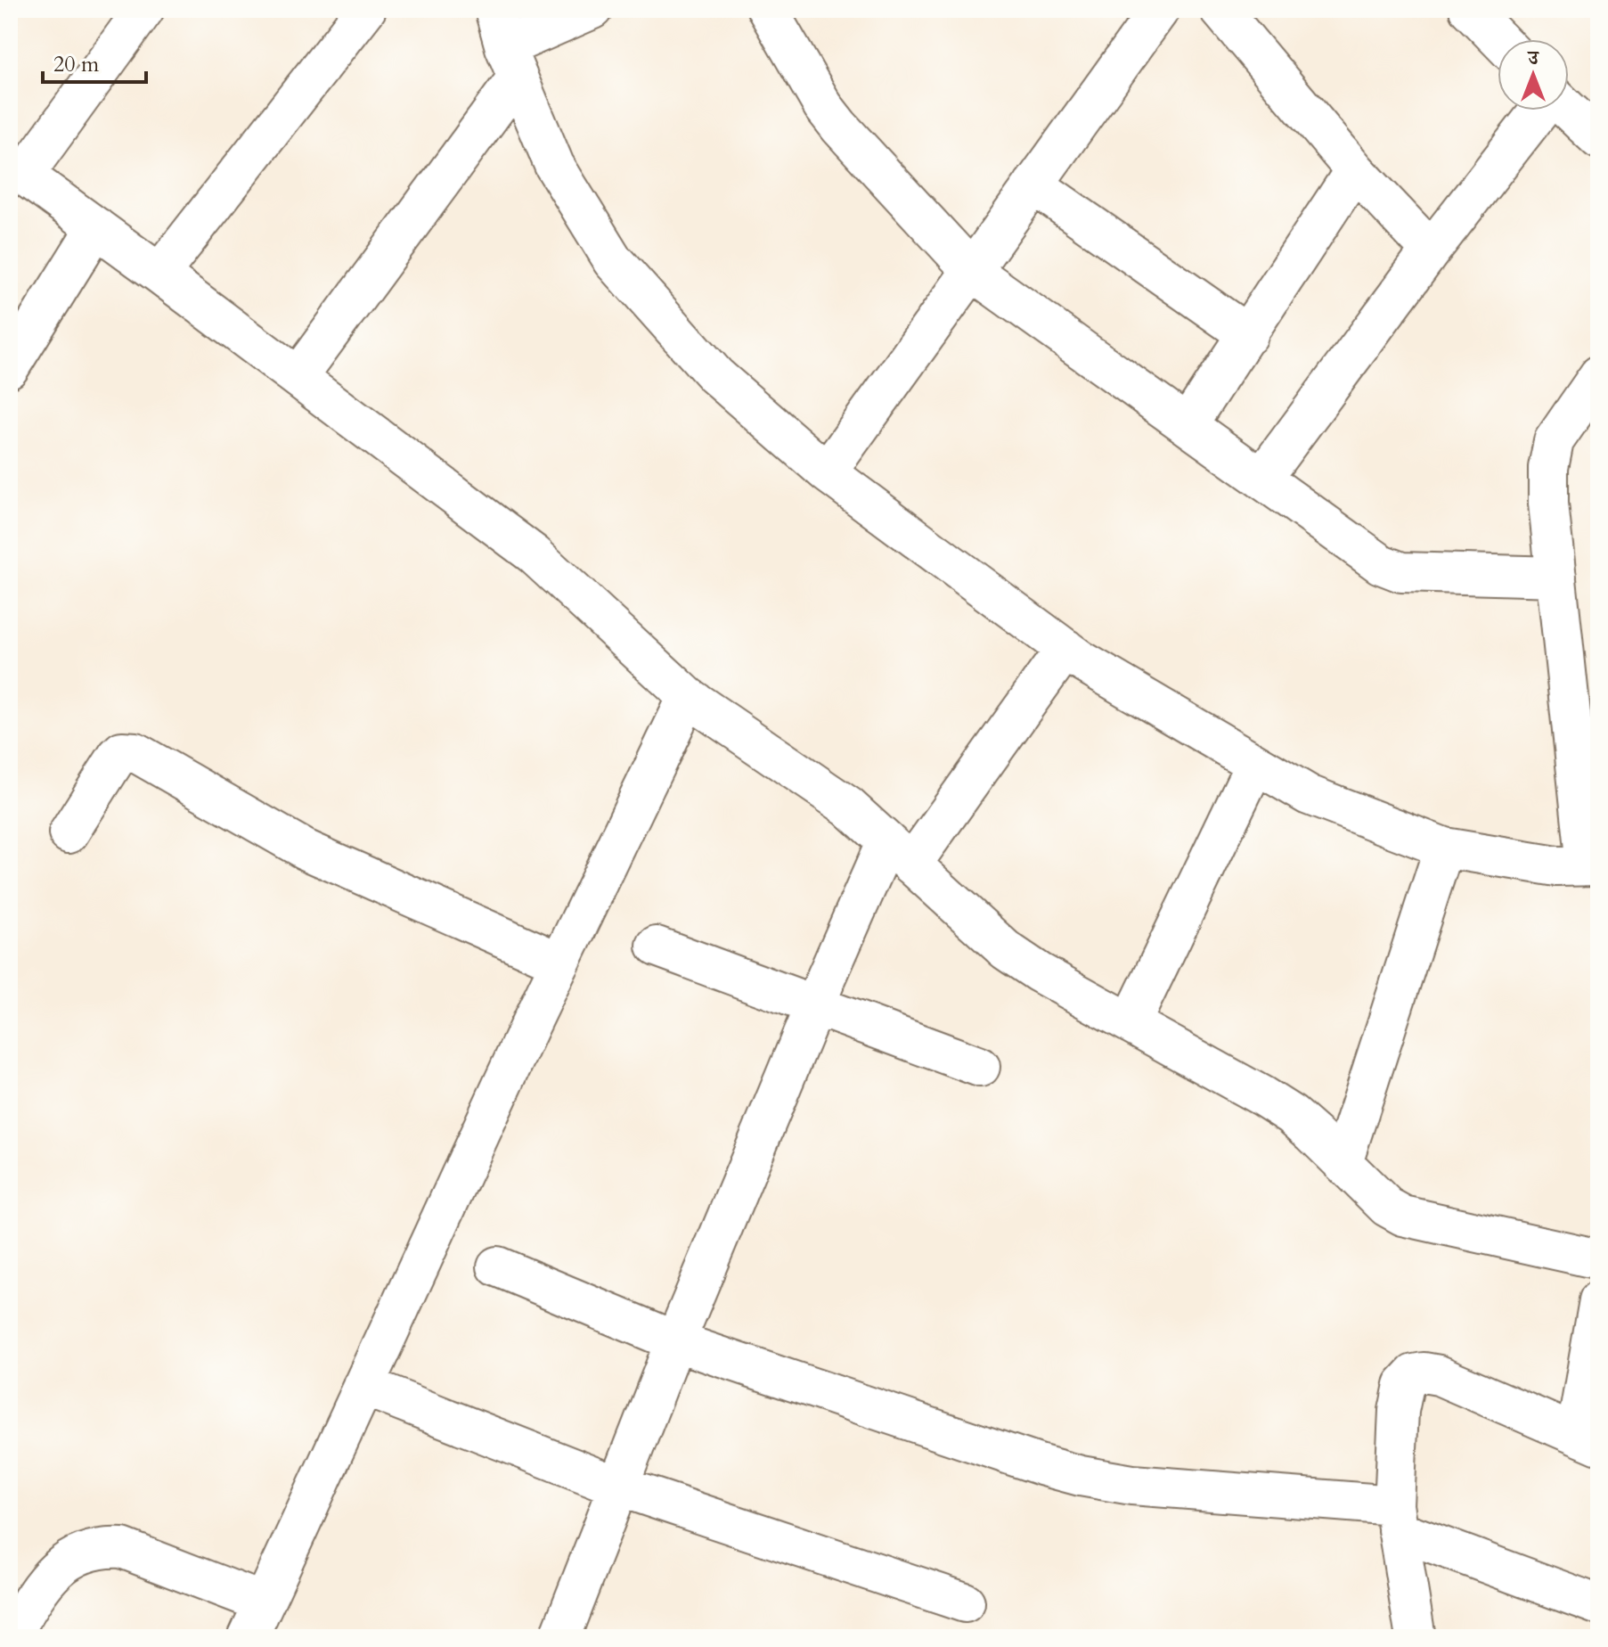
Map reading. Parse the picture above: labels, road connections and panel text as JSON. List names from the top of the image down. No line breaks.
{"scale_bar":"20 m","north":"top"}
